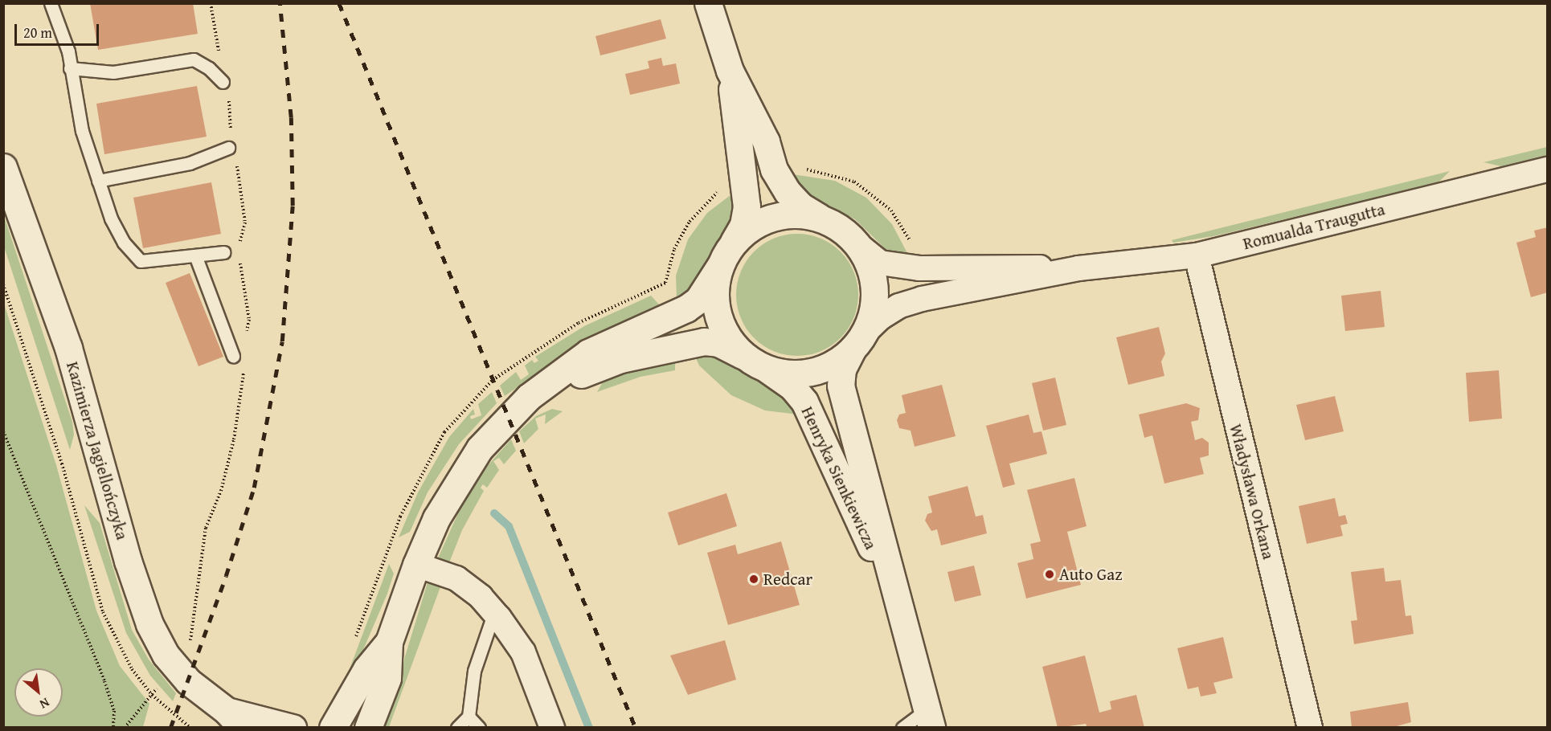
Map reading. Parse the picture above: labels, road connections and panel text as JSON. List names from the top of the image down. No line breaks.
{"streets":{"main road":["Kazimierza Jagiellończyka","Henryka Sienkiewicza"],"street":["Romualda Traugutta","Władysława Orkana"]},"crossings":[["Romualda Traugutta","Henryka Sienkiewicza"],["Romualda Traugutta","Władysława Orkana"]],"places":["Auto Gaz","Redcar"],"scale_bar":"20 m","north":"bottom right"}
